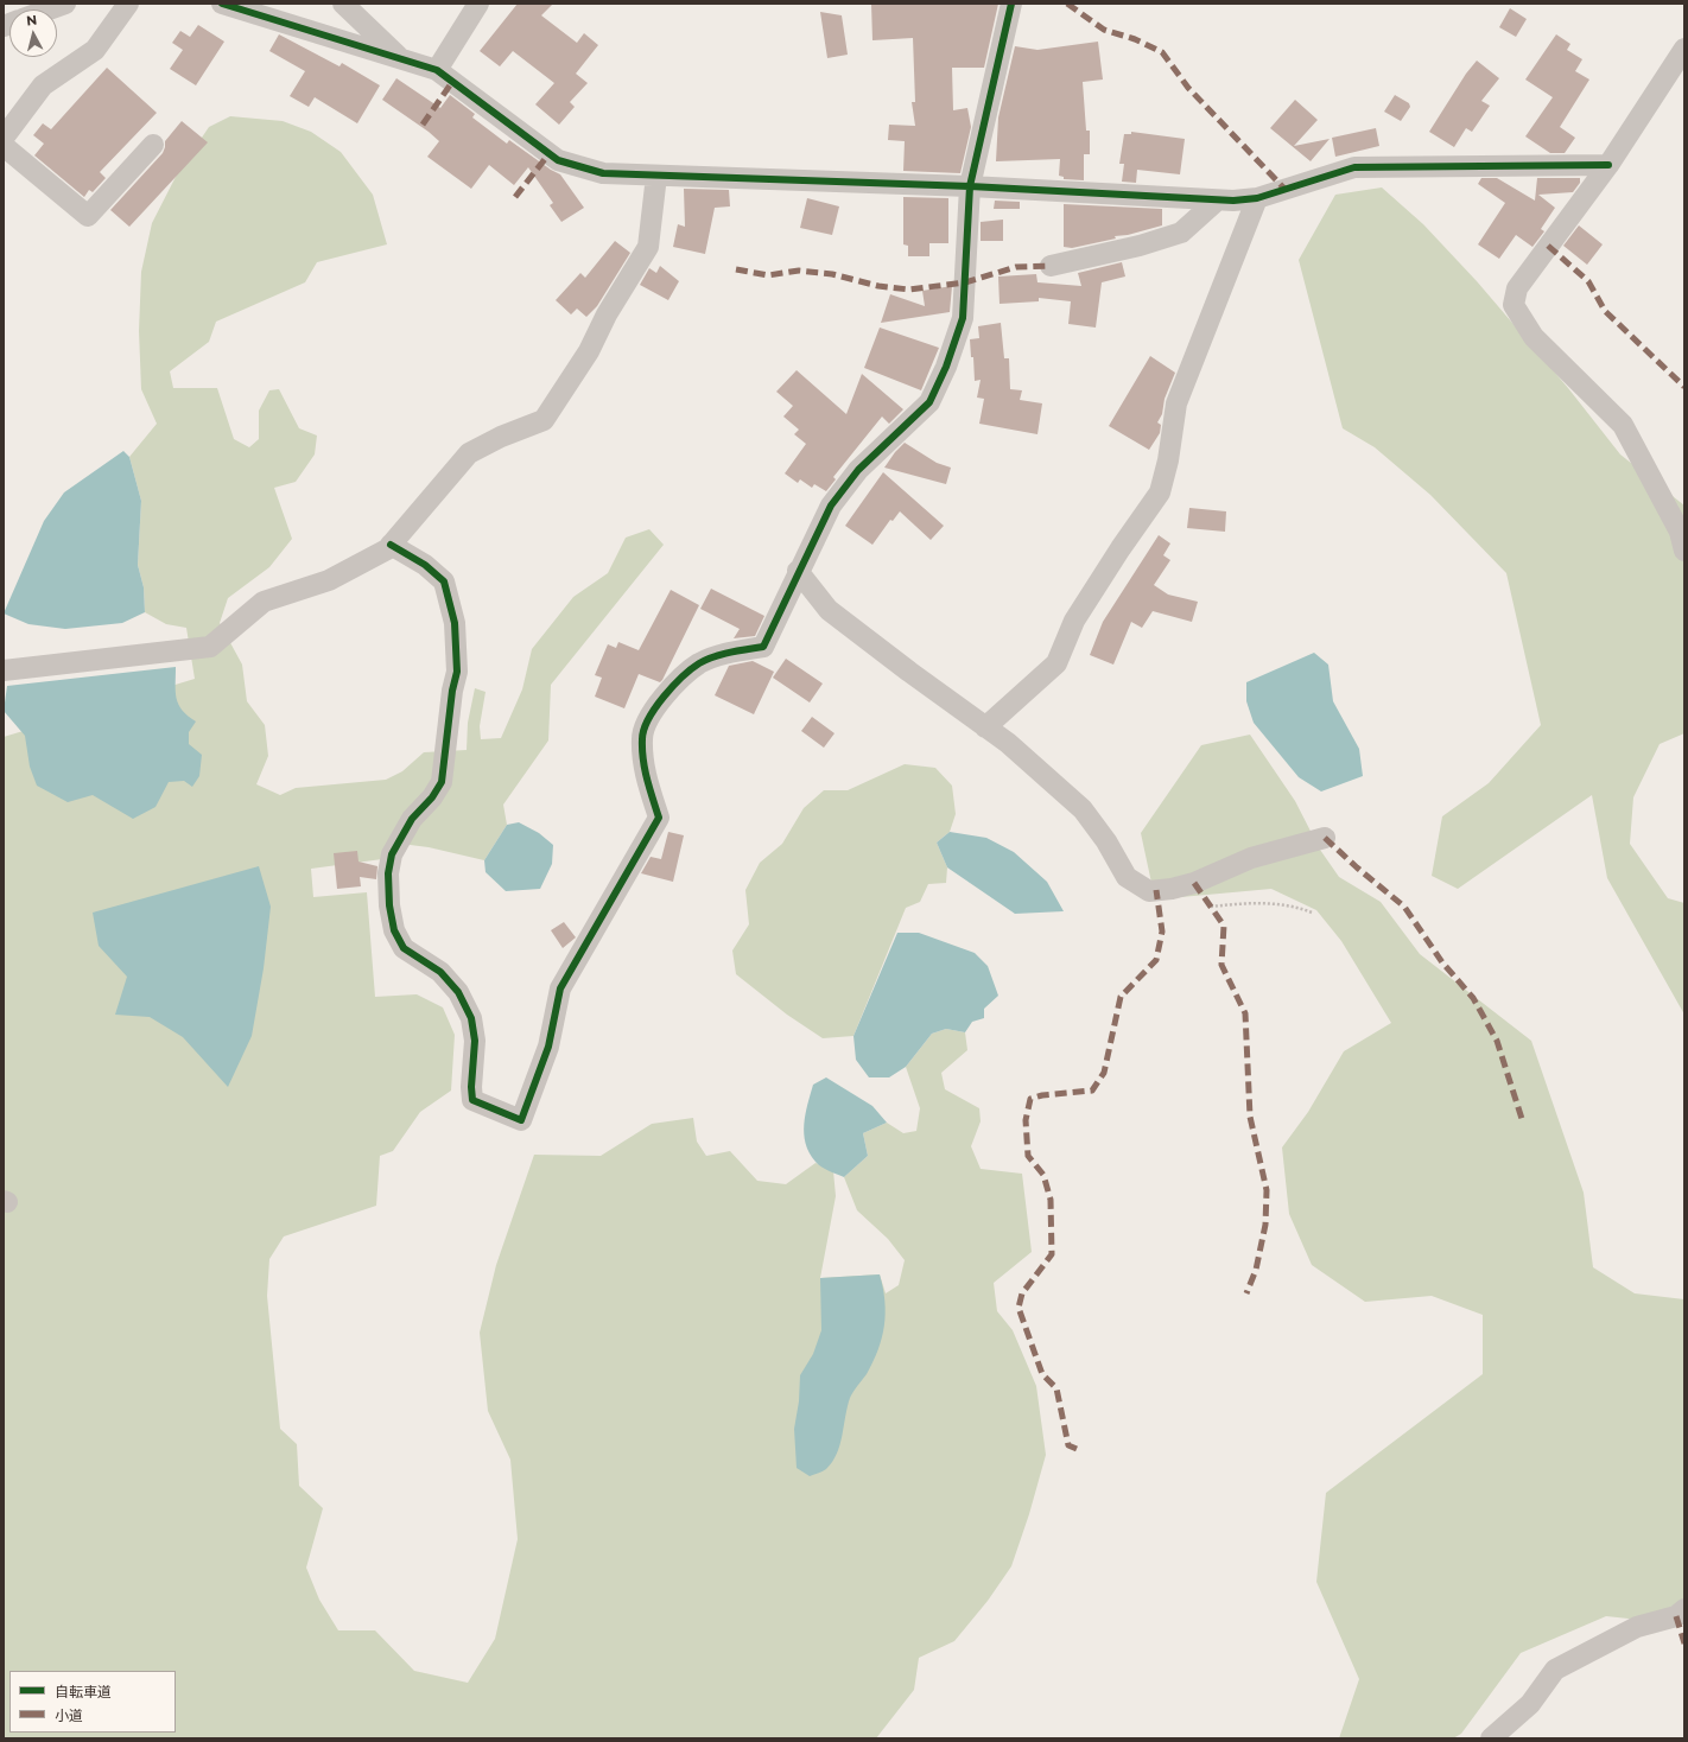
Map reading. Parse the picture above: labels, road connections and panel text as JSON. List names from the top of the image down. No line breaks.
{"legend":["自転車道","小道"],"north":"top"}
